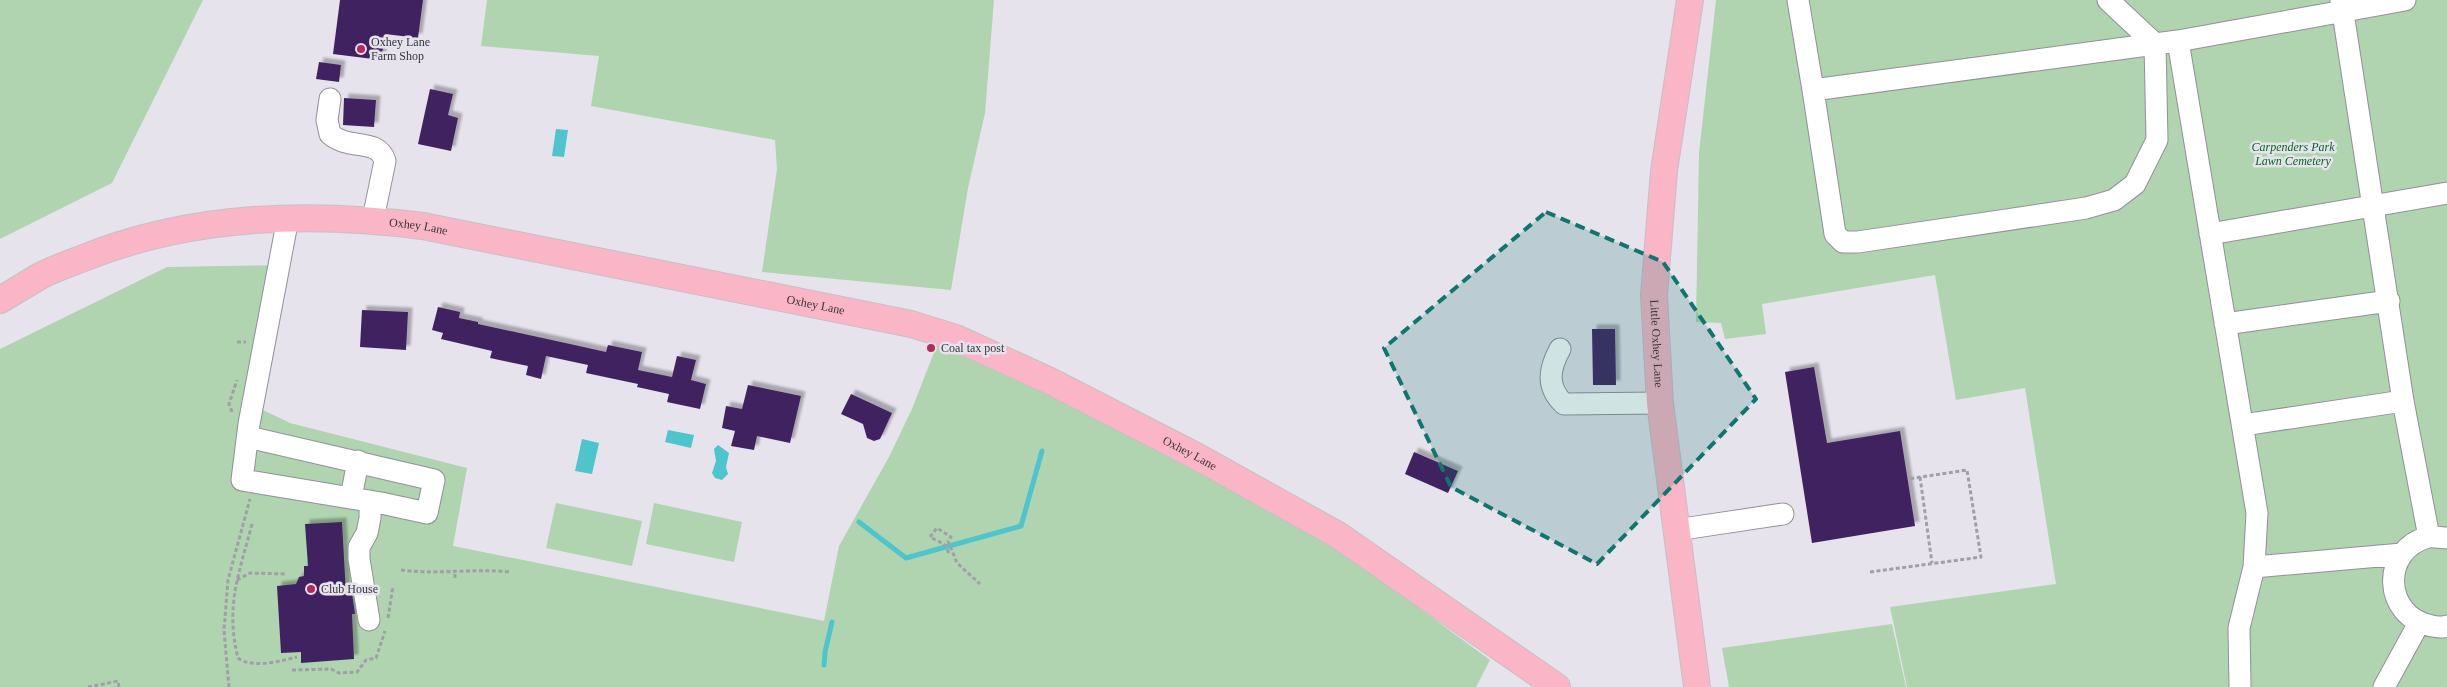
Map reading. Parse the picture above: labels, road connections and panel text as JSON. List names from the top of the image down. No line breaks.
{"streets":{"main road":["Oxhey Lane","Little Oxhey Lane"]},"parks":["Carpenders Park Lawn Cemetery"],"places":["Oxhey Lane Farm Shop","Coal tax post","Club House"]}
